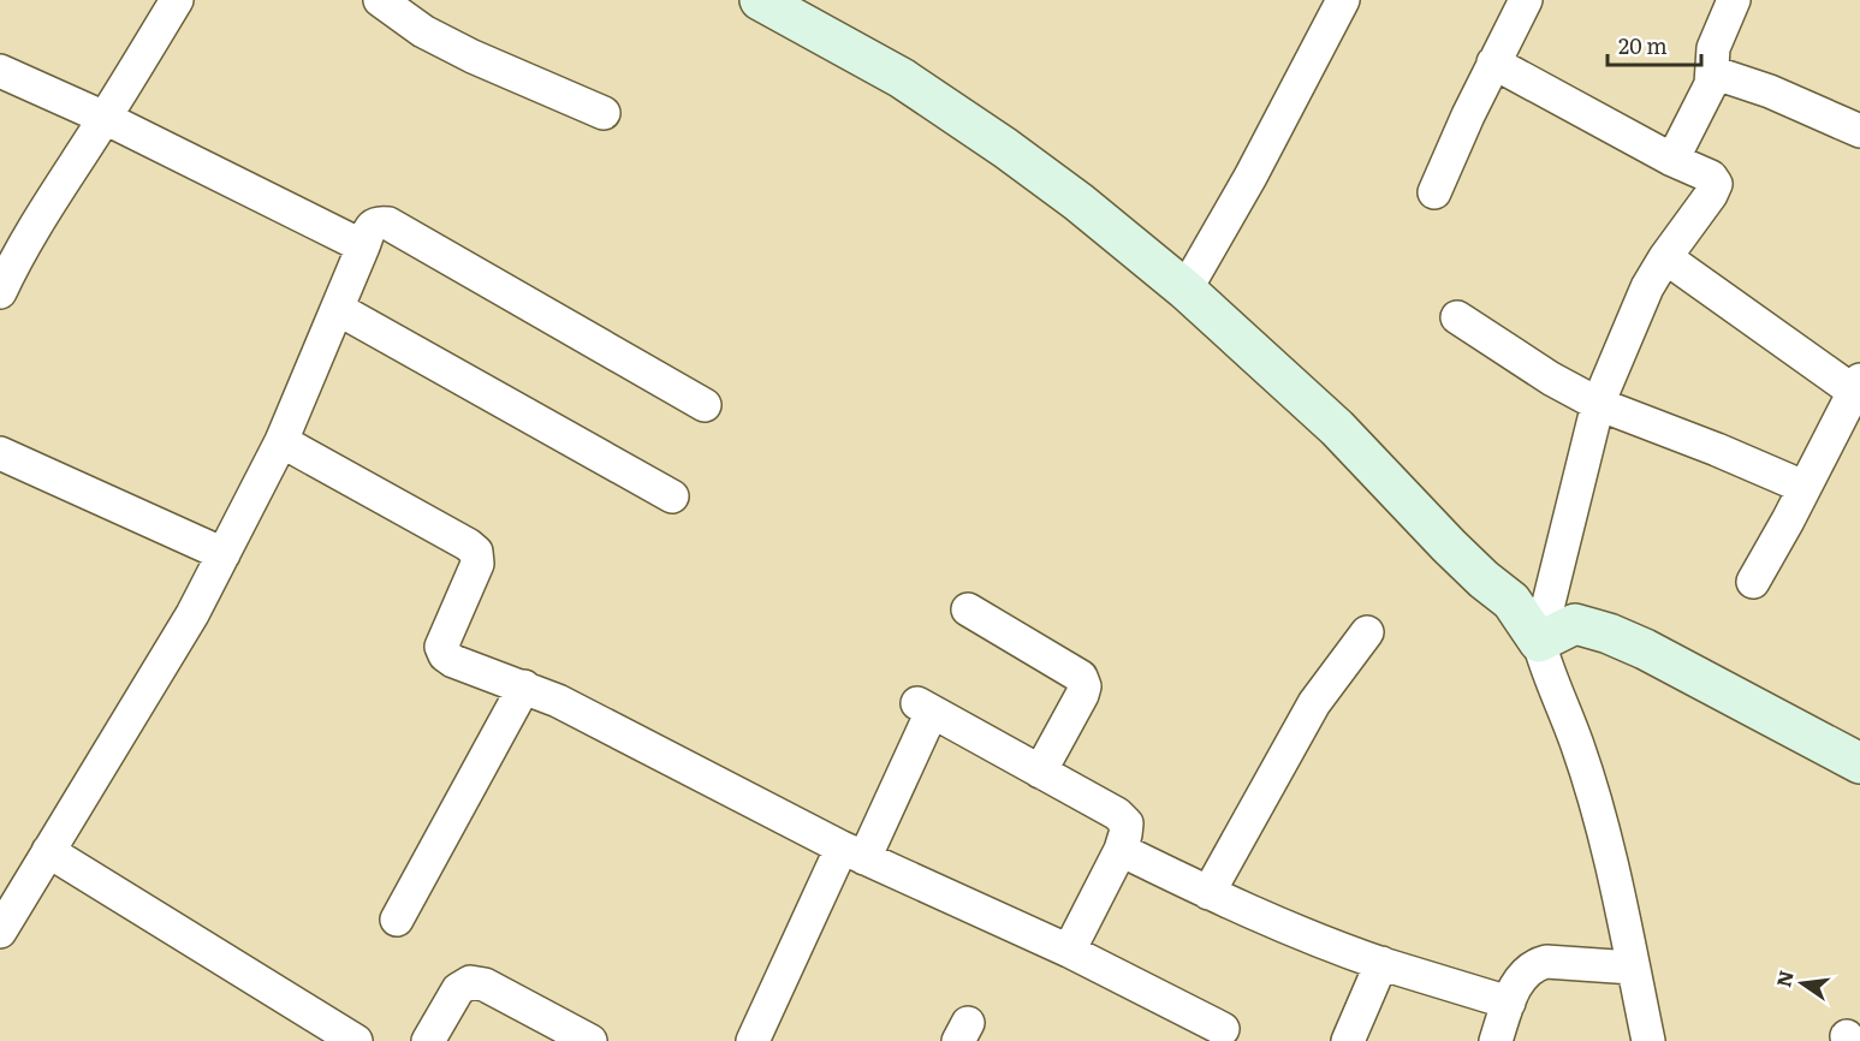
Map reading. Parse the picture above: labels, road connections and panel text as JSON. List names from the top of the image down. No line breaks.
{"scale_bar":"20 m","north":"left"}
